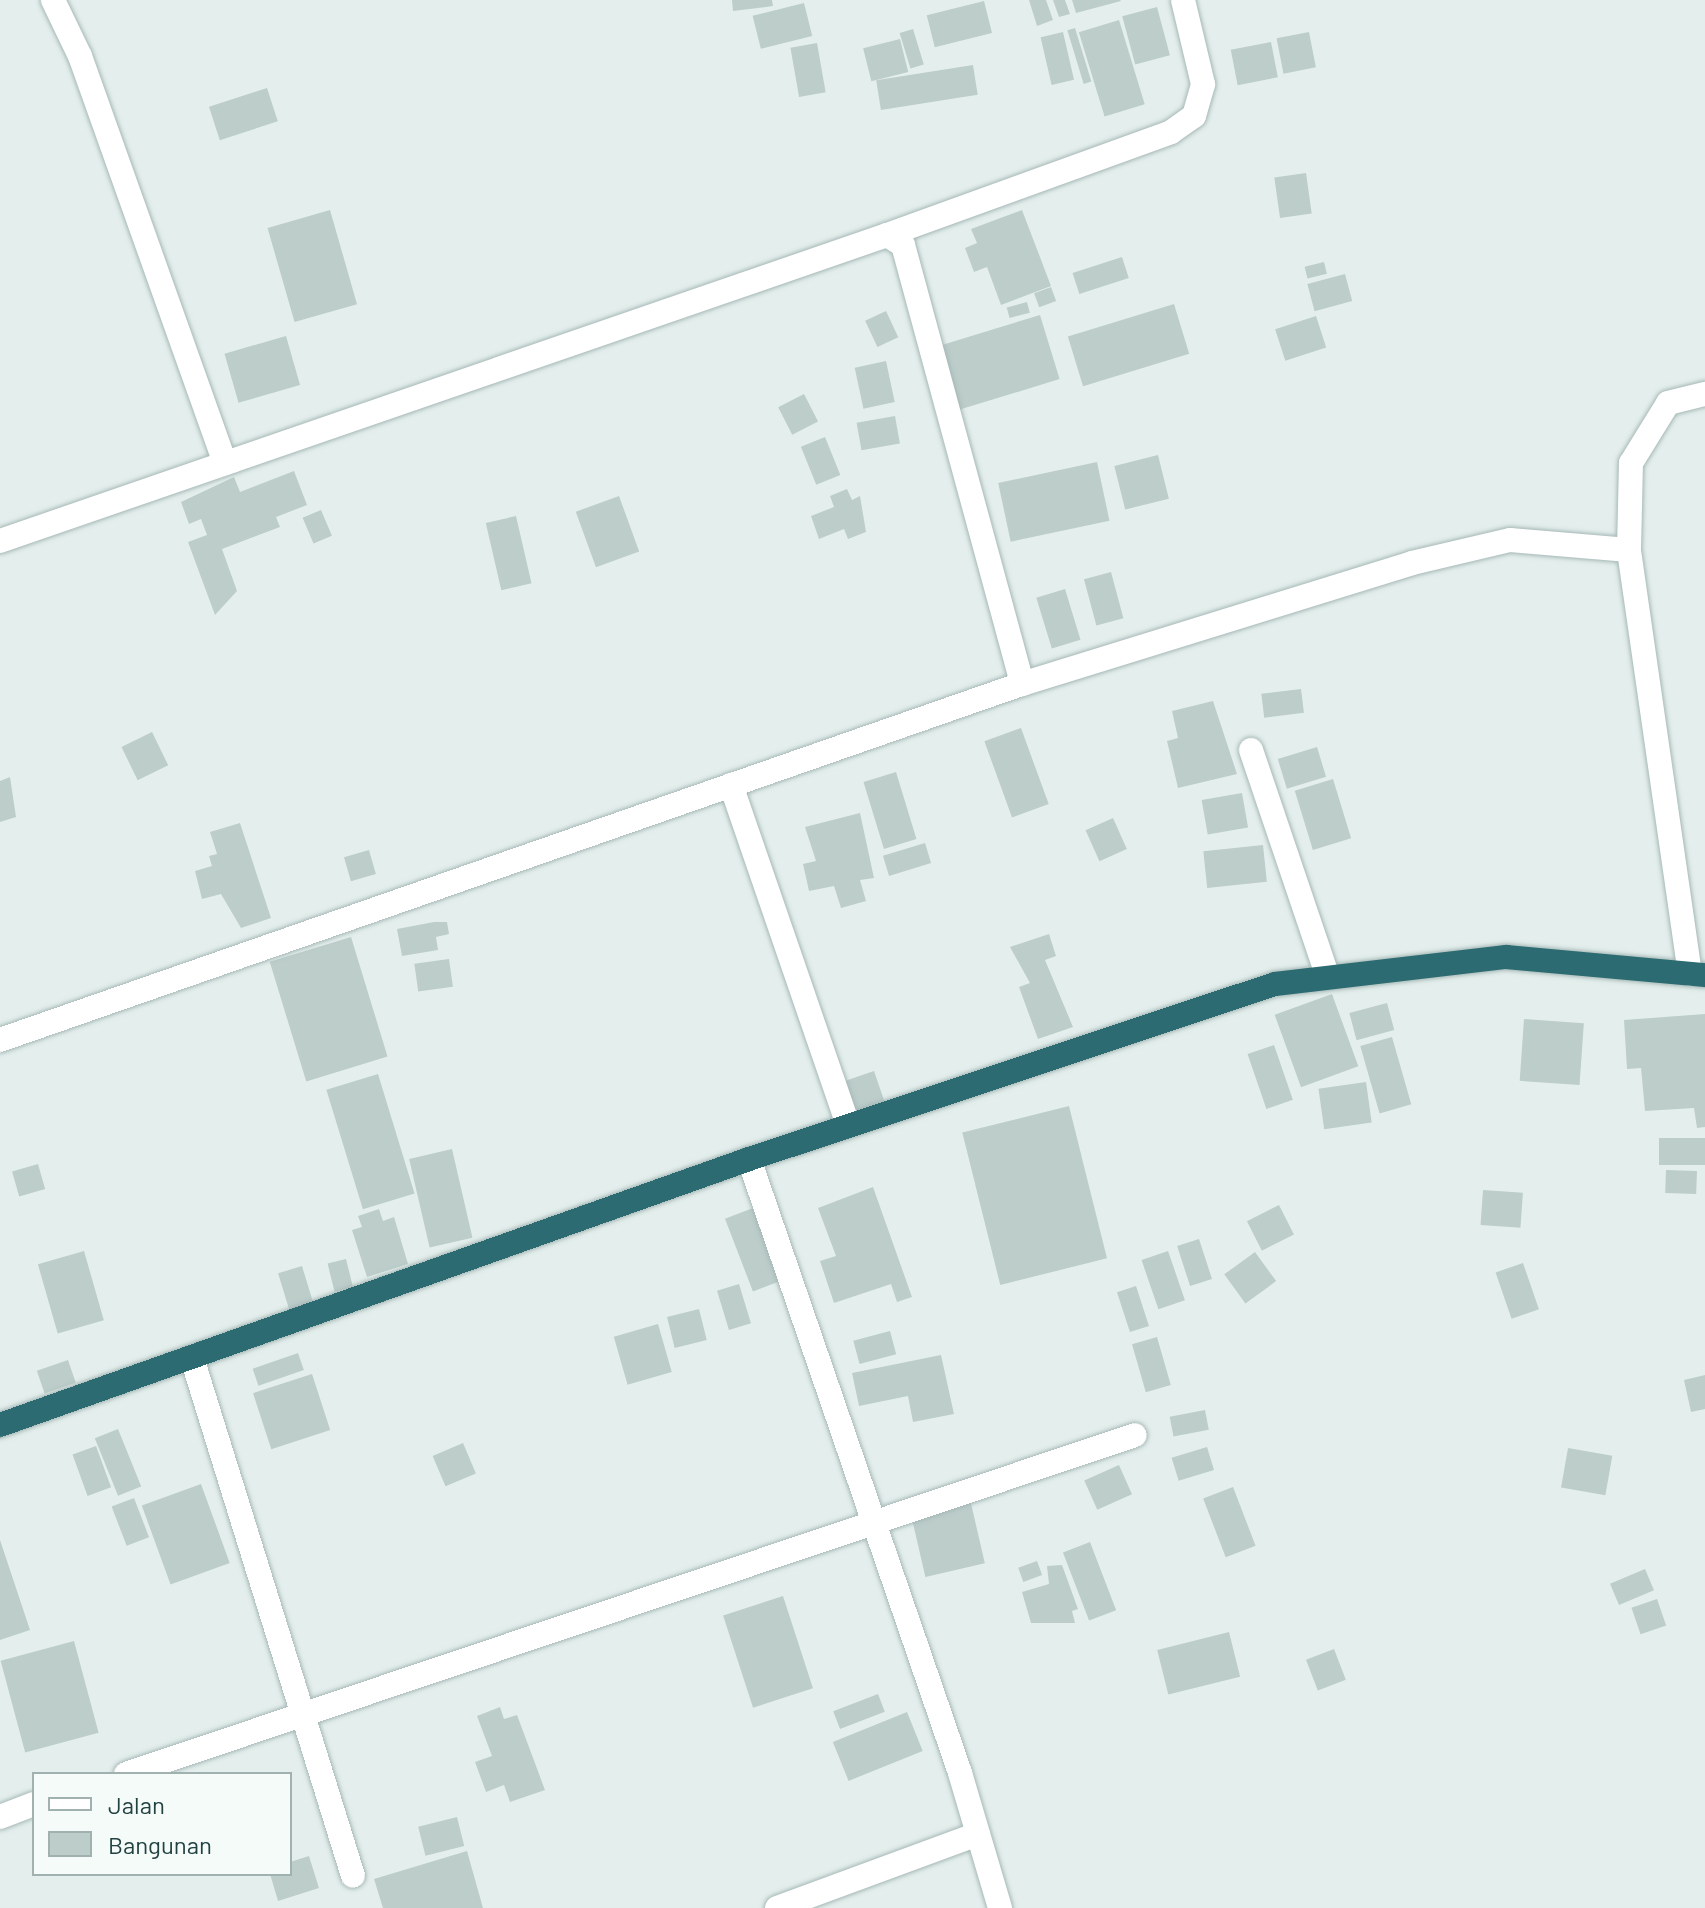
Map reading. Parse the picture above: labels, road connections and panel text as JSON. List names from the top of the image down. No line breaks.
{"legend":["Jalan","Bangunan"]}
